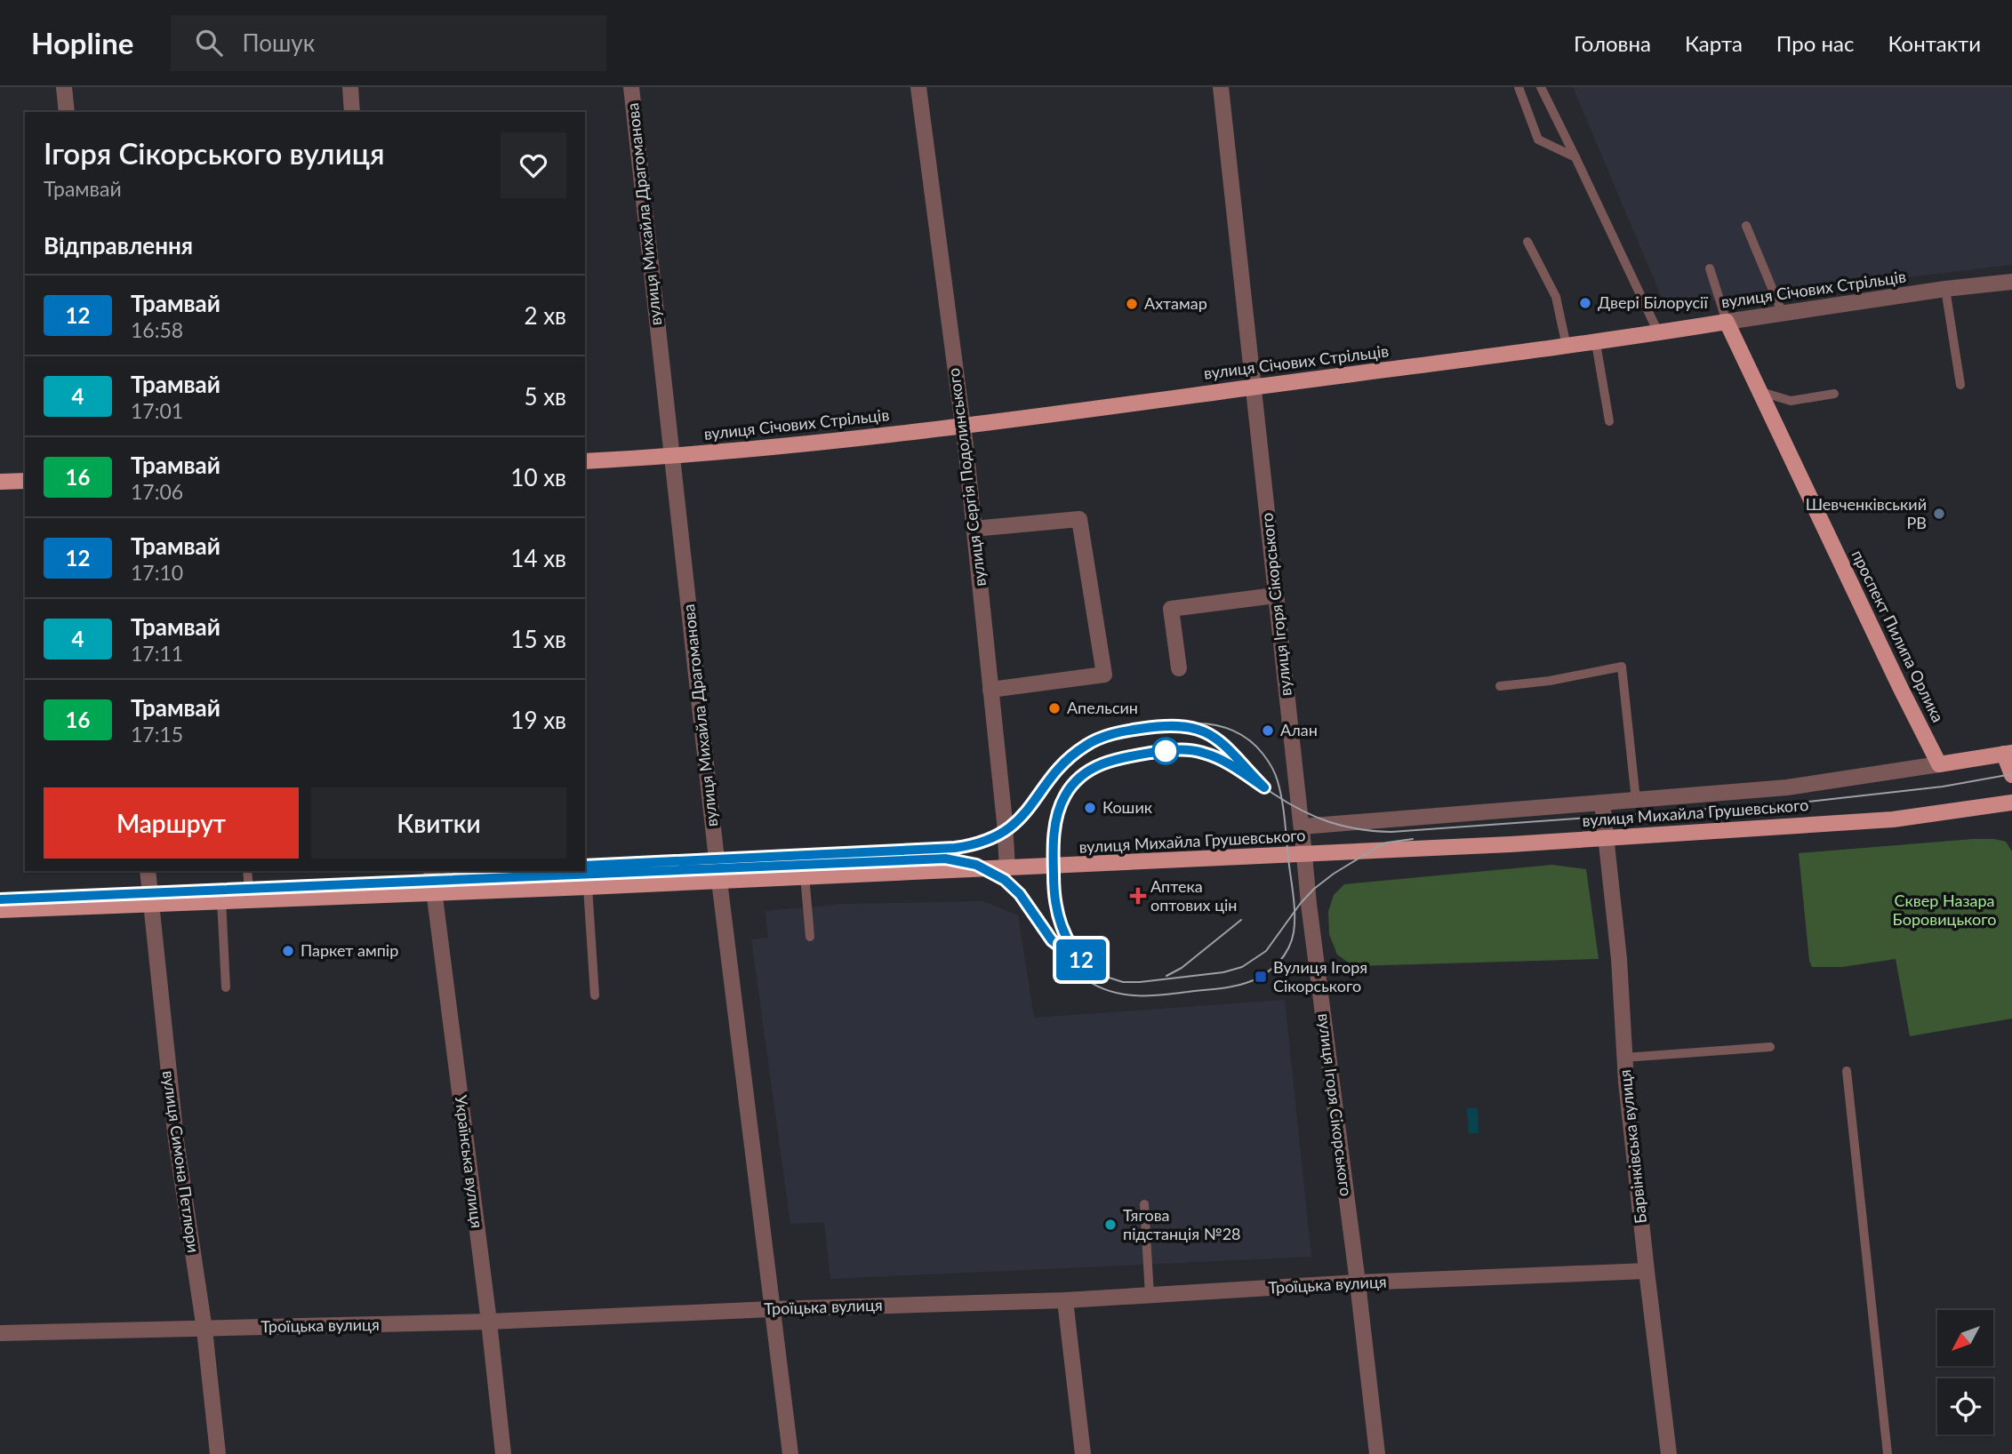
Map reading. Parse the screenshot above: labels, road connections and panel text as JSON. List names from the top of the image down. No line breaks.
{"streets":{"main road":["вулиця Січових Стрільців","проспект Пилипа Орлика","вулиця Михайла Грушевського"],"street":["вулиця Михайла Драгоманова","вулиця Сергія Подолинського","вулиця Ігоря Сікорського","Барвінківська вулиця","вулиця Симона Петлюри","Українська вулиця","Троїцька вулиця"]},"crossings":[["вулиця Михайла Драгоманова","вулиця Січових Стрільців"],["вулиця Михайла Драгоманова","вулиця Михайла Грушевського"],["вулиця Михайла Драгоманова","Троїцька вулиця"],["вулиця Січових Стрільців","вулиця Сергія Подолинського"],["вулиця Січових Стрільців","вулиця Ігоря Сікорського"],["вулиця Січових Стрільців","проспект Пилипа Орлика"],["вулиця Сергія Подолинського","вулиця Михайла Грушевського"],["вулиця Ігоря Сікорського","вулиця Михайла Грушевського"],["вулиця Ігоря Сікорського","Троїцька вулиця"],["проспект Пилипа Орлика","вулиця Михайла Грушевського"],["вулиця Михайла Грушевського","Барвінківська вулиця"],["вулиця Михайла Грушевського","вулиця Симона Петлюри"],["вулиця Михайла Грушевського","Українська вулиця"],["Барвінківська вулиця","Троїцька вулиця"],["вулиця Симона Петлюри","Троїцька вулиця"],["Українська вулиця","Троїцька вулиця"]],"parks":["Сквер Назара Боровицького"],"places":{"other":["Двері Білорусії","Ахтамар","Шевченківський РВ","Апельсин","Алан","Кошик","Паркет ампір","Тягова пiдстанцiя №28"],"health":["Аптека оптових цін"],"transit":["Вулиця Ігоря Сікорського"]},"lines":["tram line 12"],"north":"bottom left","page":{"header":"Hopline","search":"Пошук","nav":["Головна","Карта","Про нас","Контакти"],"on_map":"12","heading":[["Ігоря Сікорського вулиця","Трамвай"],"Відправлення"],"list":[{"mark":"12","name":"Трамвай","note":"16:58","value":"2 хв"},{"mark":"4","name":"Трамвай","note":"17:01","value":"5 хв"},{"mark":"16","name":"Трамвай","note":"17:06","value":"10 хв"},{"mark":"12","name":"Трамвай","note":"17:10","value":"14 хв"},{"mark":"4","name":"Трамвай","note":"17:11","value":"15 хв"},{"mark":"16","name":"Трамвай","note":"17:15","value":"19 хв"}],"buttons":["Маршрут","Квитки"]}}
